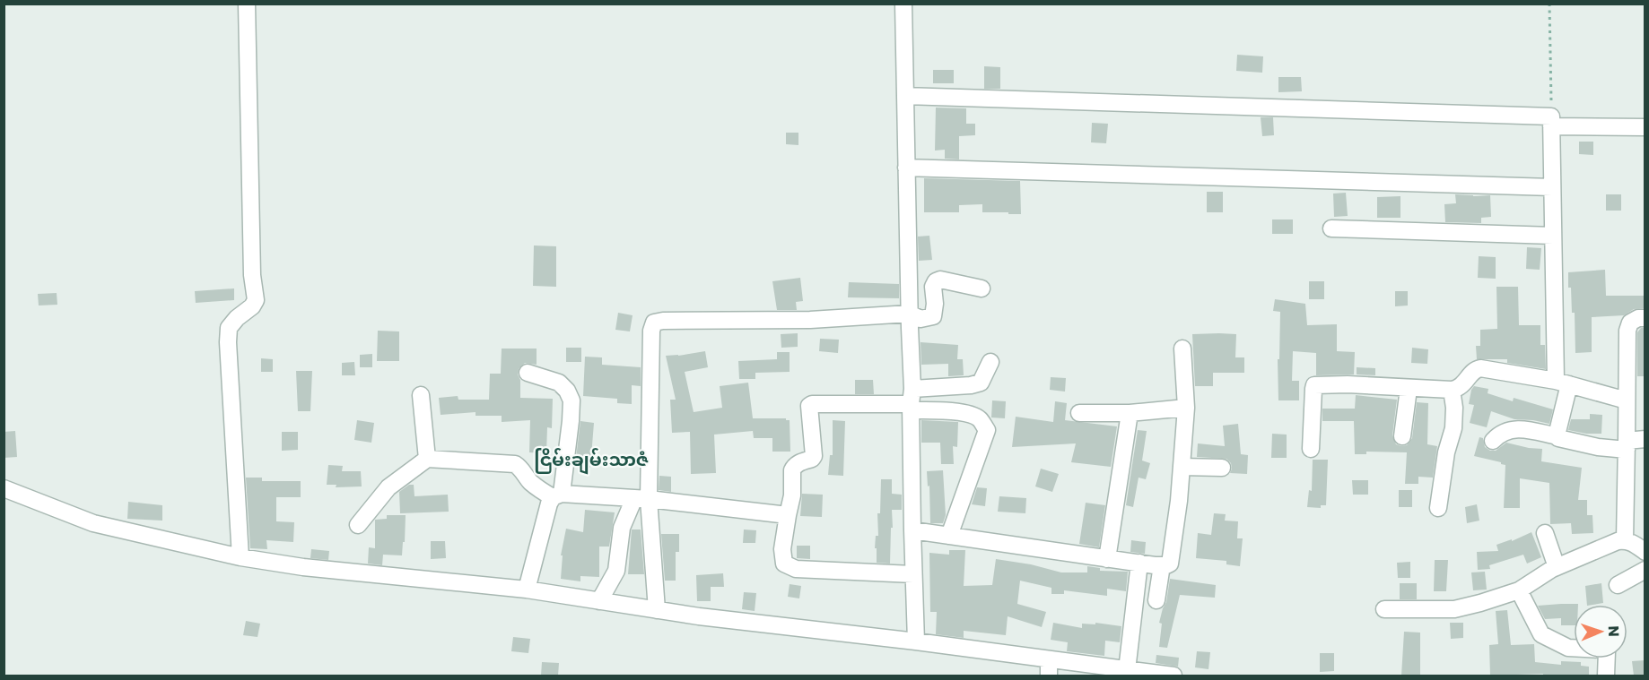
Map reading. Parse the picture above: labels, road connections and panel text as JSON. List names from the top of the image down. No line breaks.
{"districts":["ငြိမ်းချမ်းသာဇံ"],"north":"right"}
